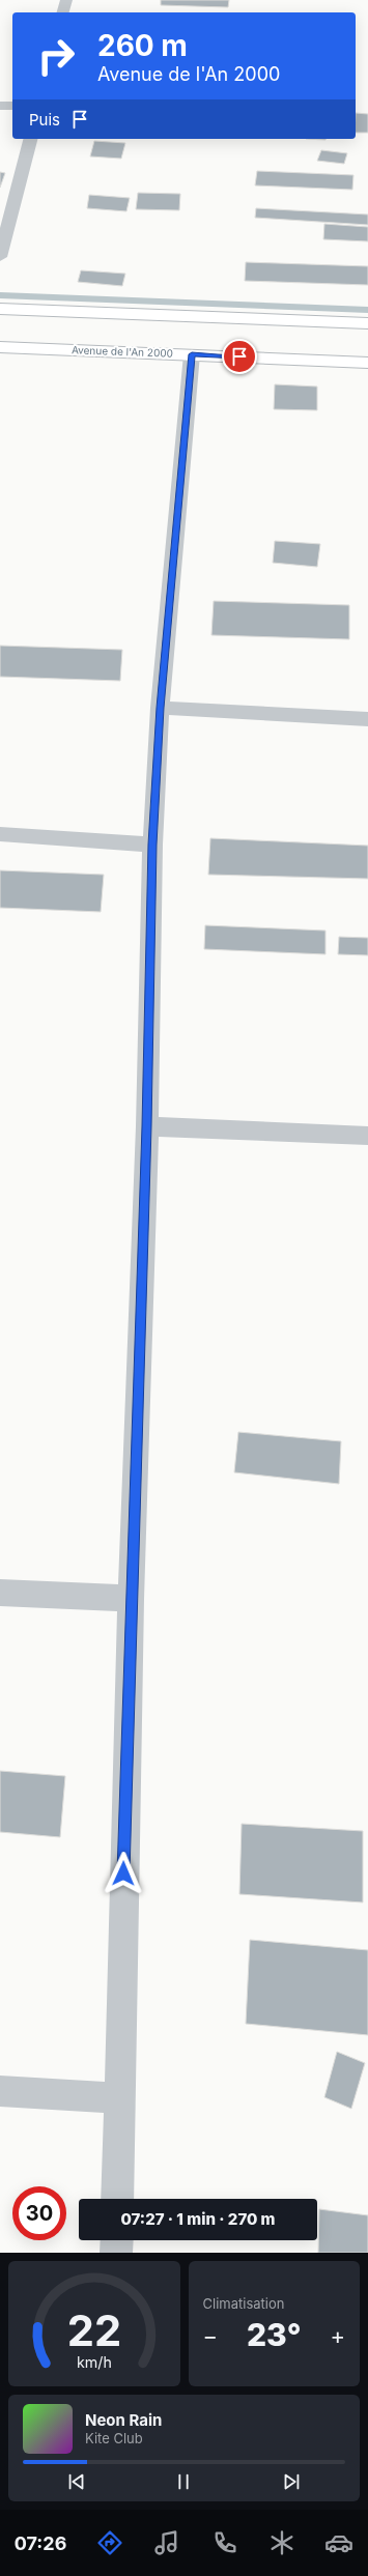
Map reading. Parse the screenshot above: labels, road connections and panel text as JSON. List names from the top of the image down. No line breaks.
{"streets":{"main road":["Avenue de l'An 2000"]},"page":{"turn":["260 m","Avenue de l'An 2000"],"then":"Puis","limit":"30","trip":"07:27 · 1 min · 270 m","tile":"Climatisation","heat":["−","23°","+"],"song":["Neon Rain","Kite Club"],"tabs":"07:26","gauge":["22","km/h"]}}
